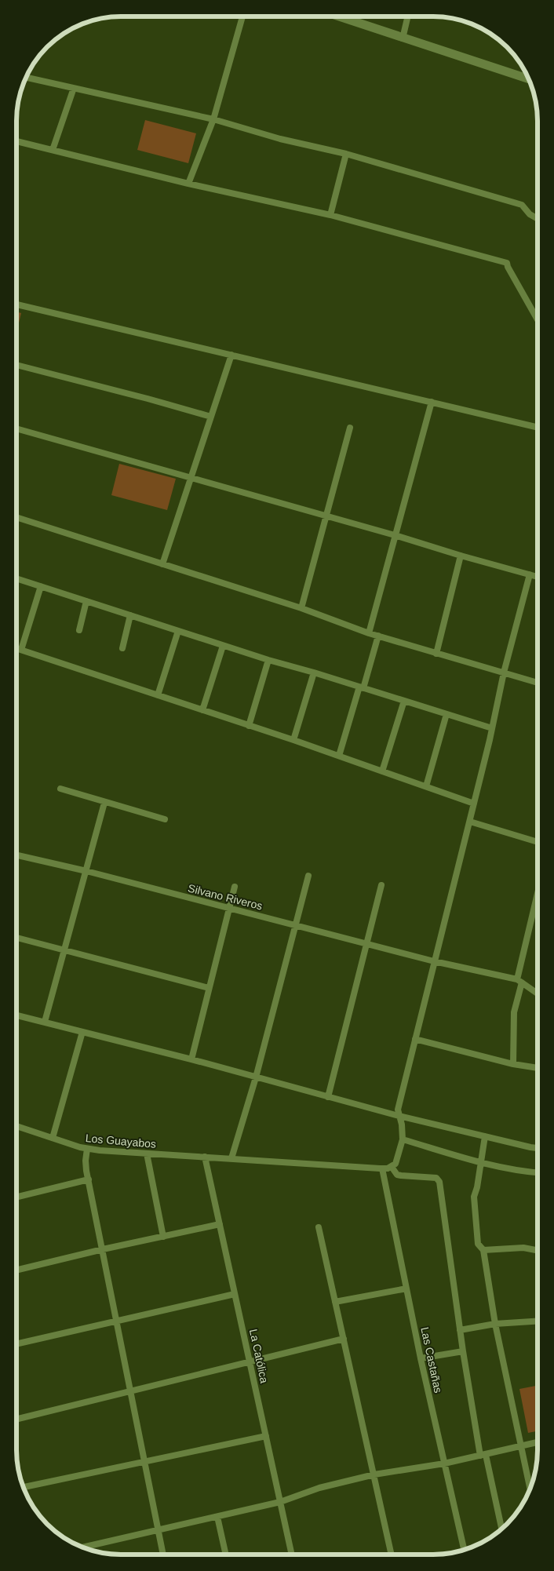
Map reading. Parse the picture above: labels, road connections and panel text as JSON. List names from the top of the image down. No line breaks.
{"streets":{"street":["Silvano Riveros","Los Guayabos","La Católica","Las Castañas"]},"crossings":[["Los Guayabos","La Católica"],["Los Guayabos","Las Castañas"]]}
